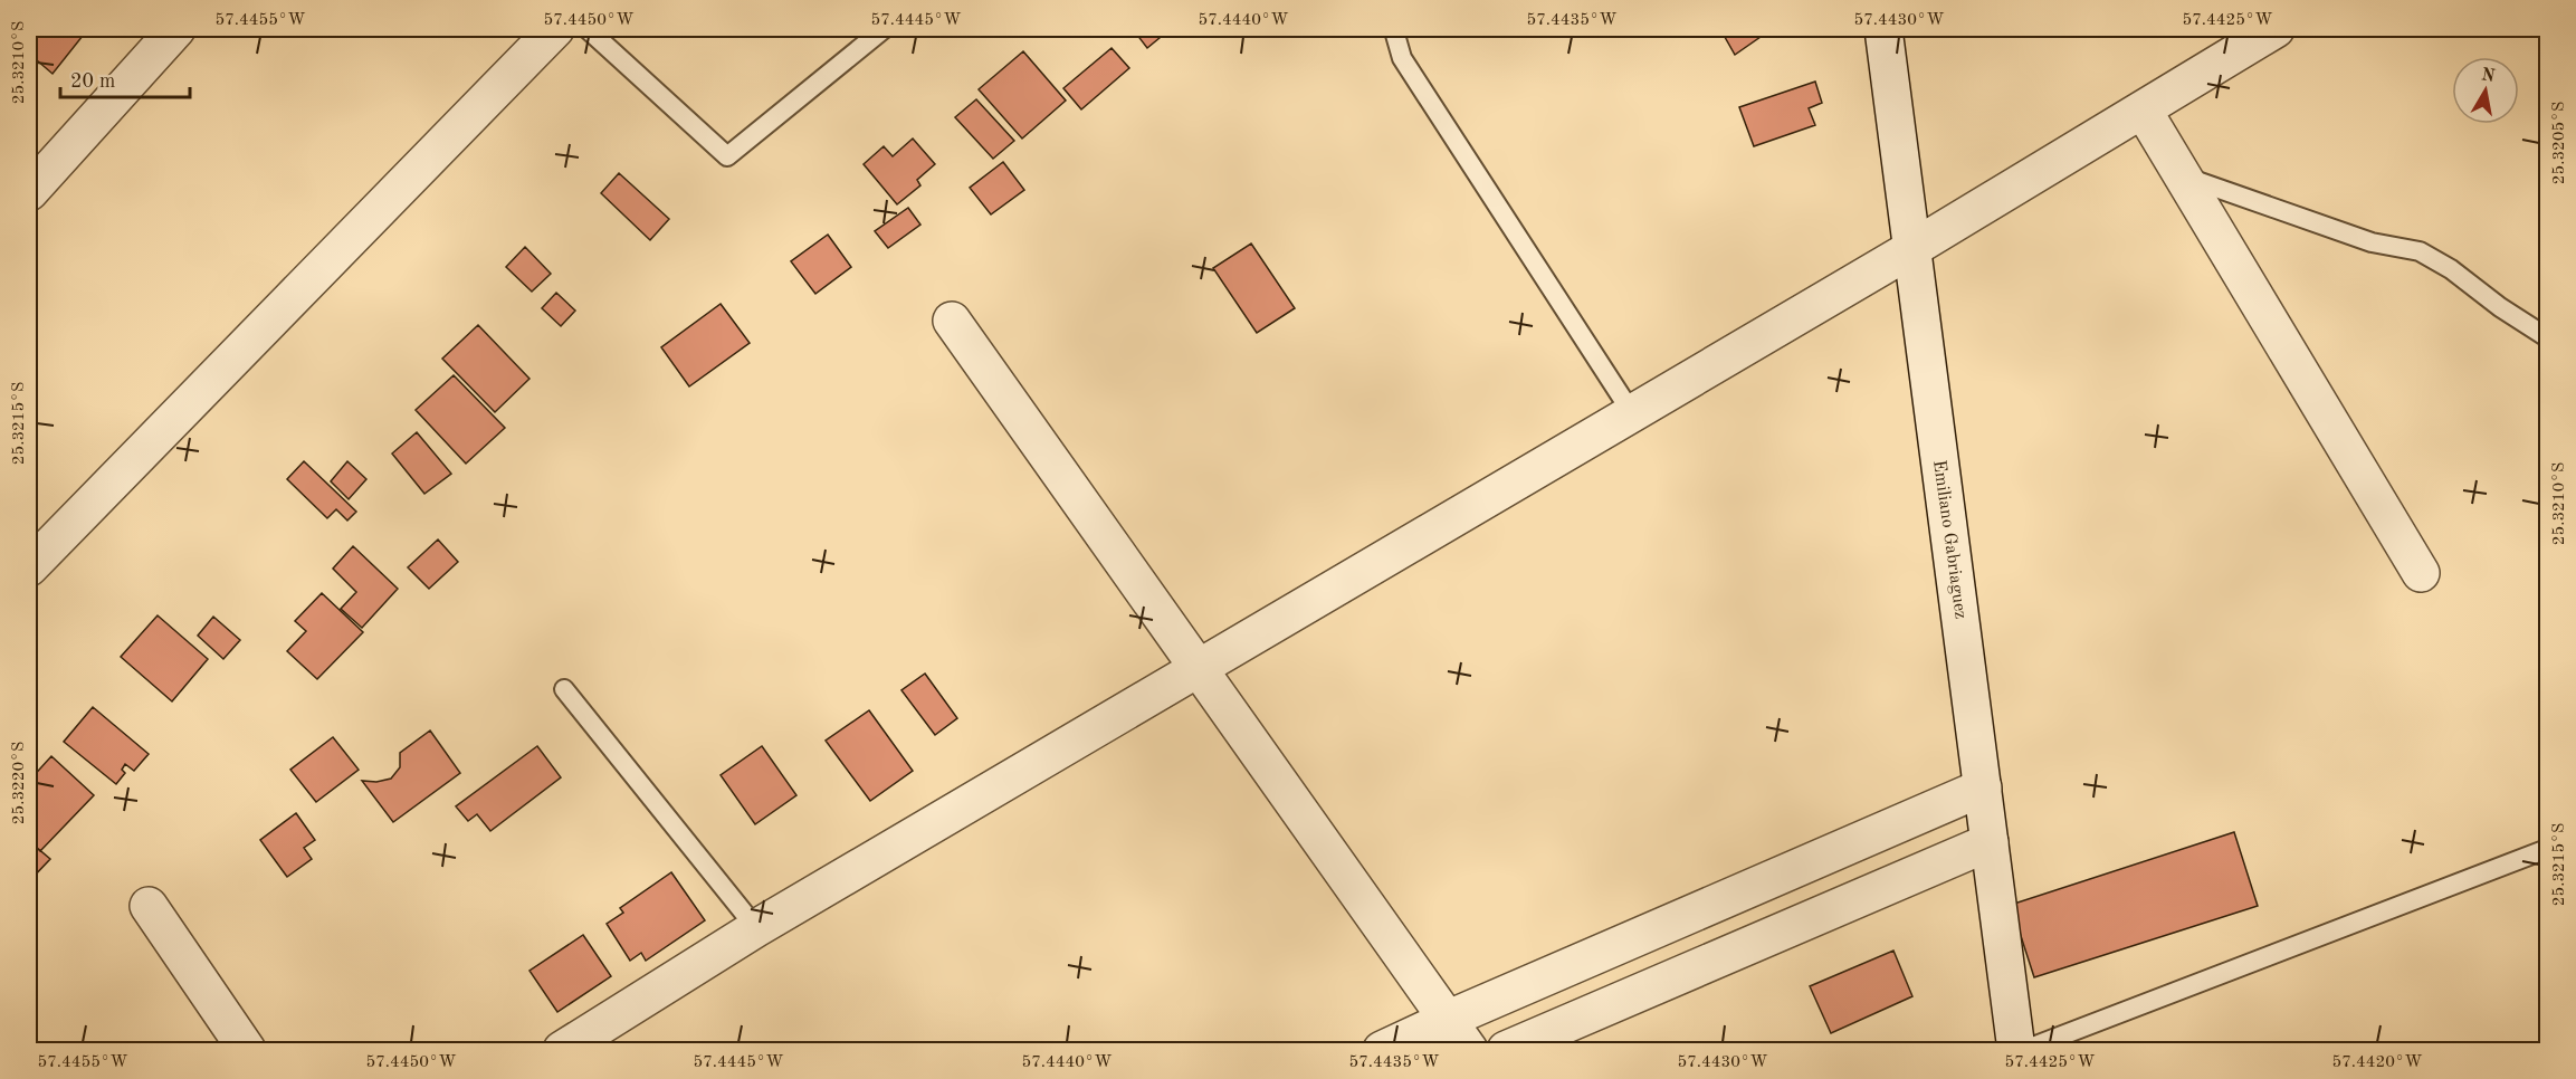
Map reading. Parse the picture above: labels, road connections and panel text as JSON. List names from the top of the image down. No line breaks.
{"streets":{"street":["Emiliano Gabriaguez"]},"scale_bar":"20 m","north":"top","coordinates":["57.4455°W","57.4450°W","57.4445°W","57.4440°W","57.4435°W","57.4430°W","57.4425°W","25.3210°S","25.3205°S","25.3215°S","25.3220°S","57.4420°W"]}
